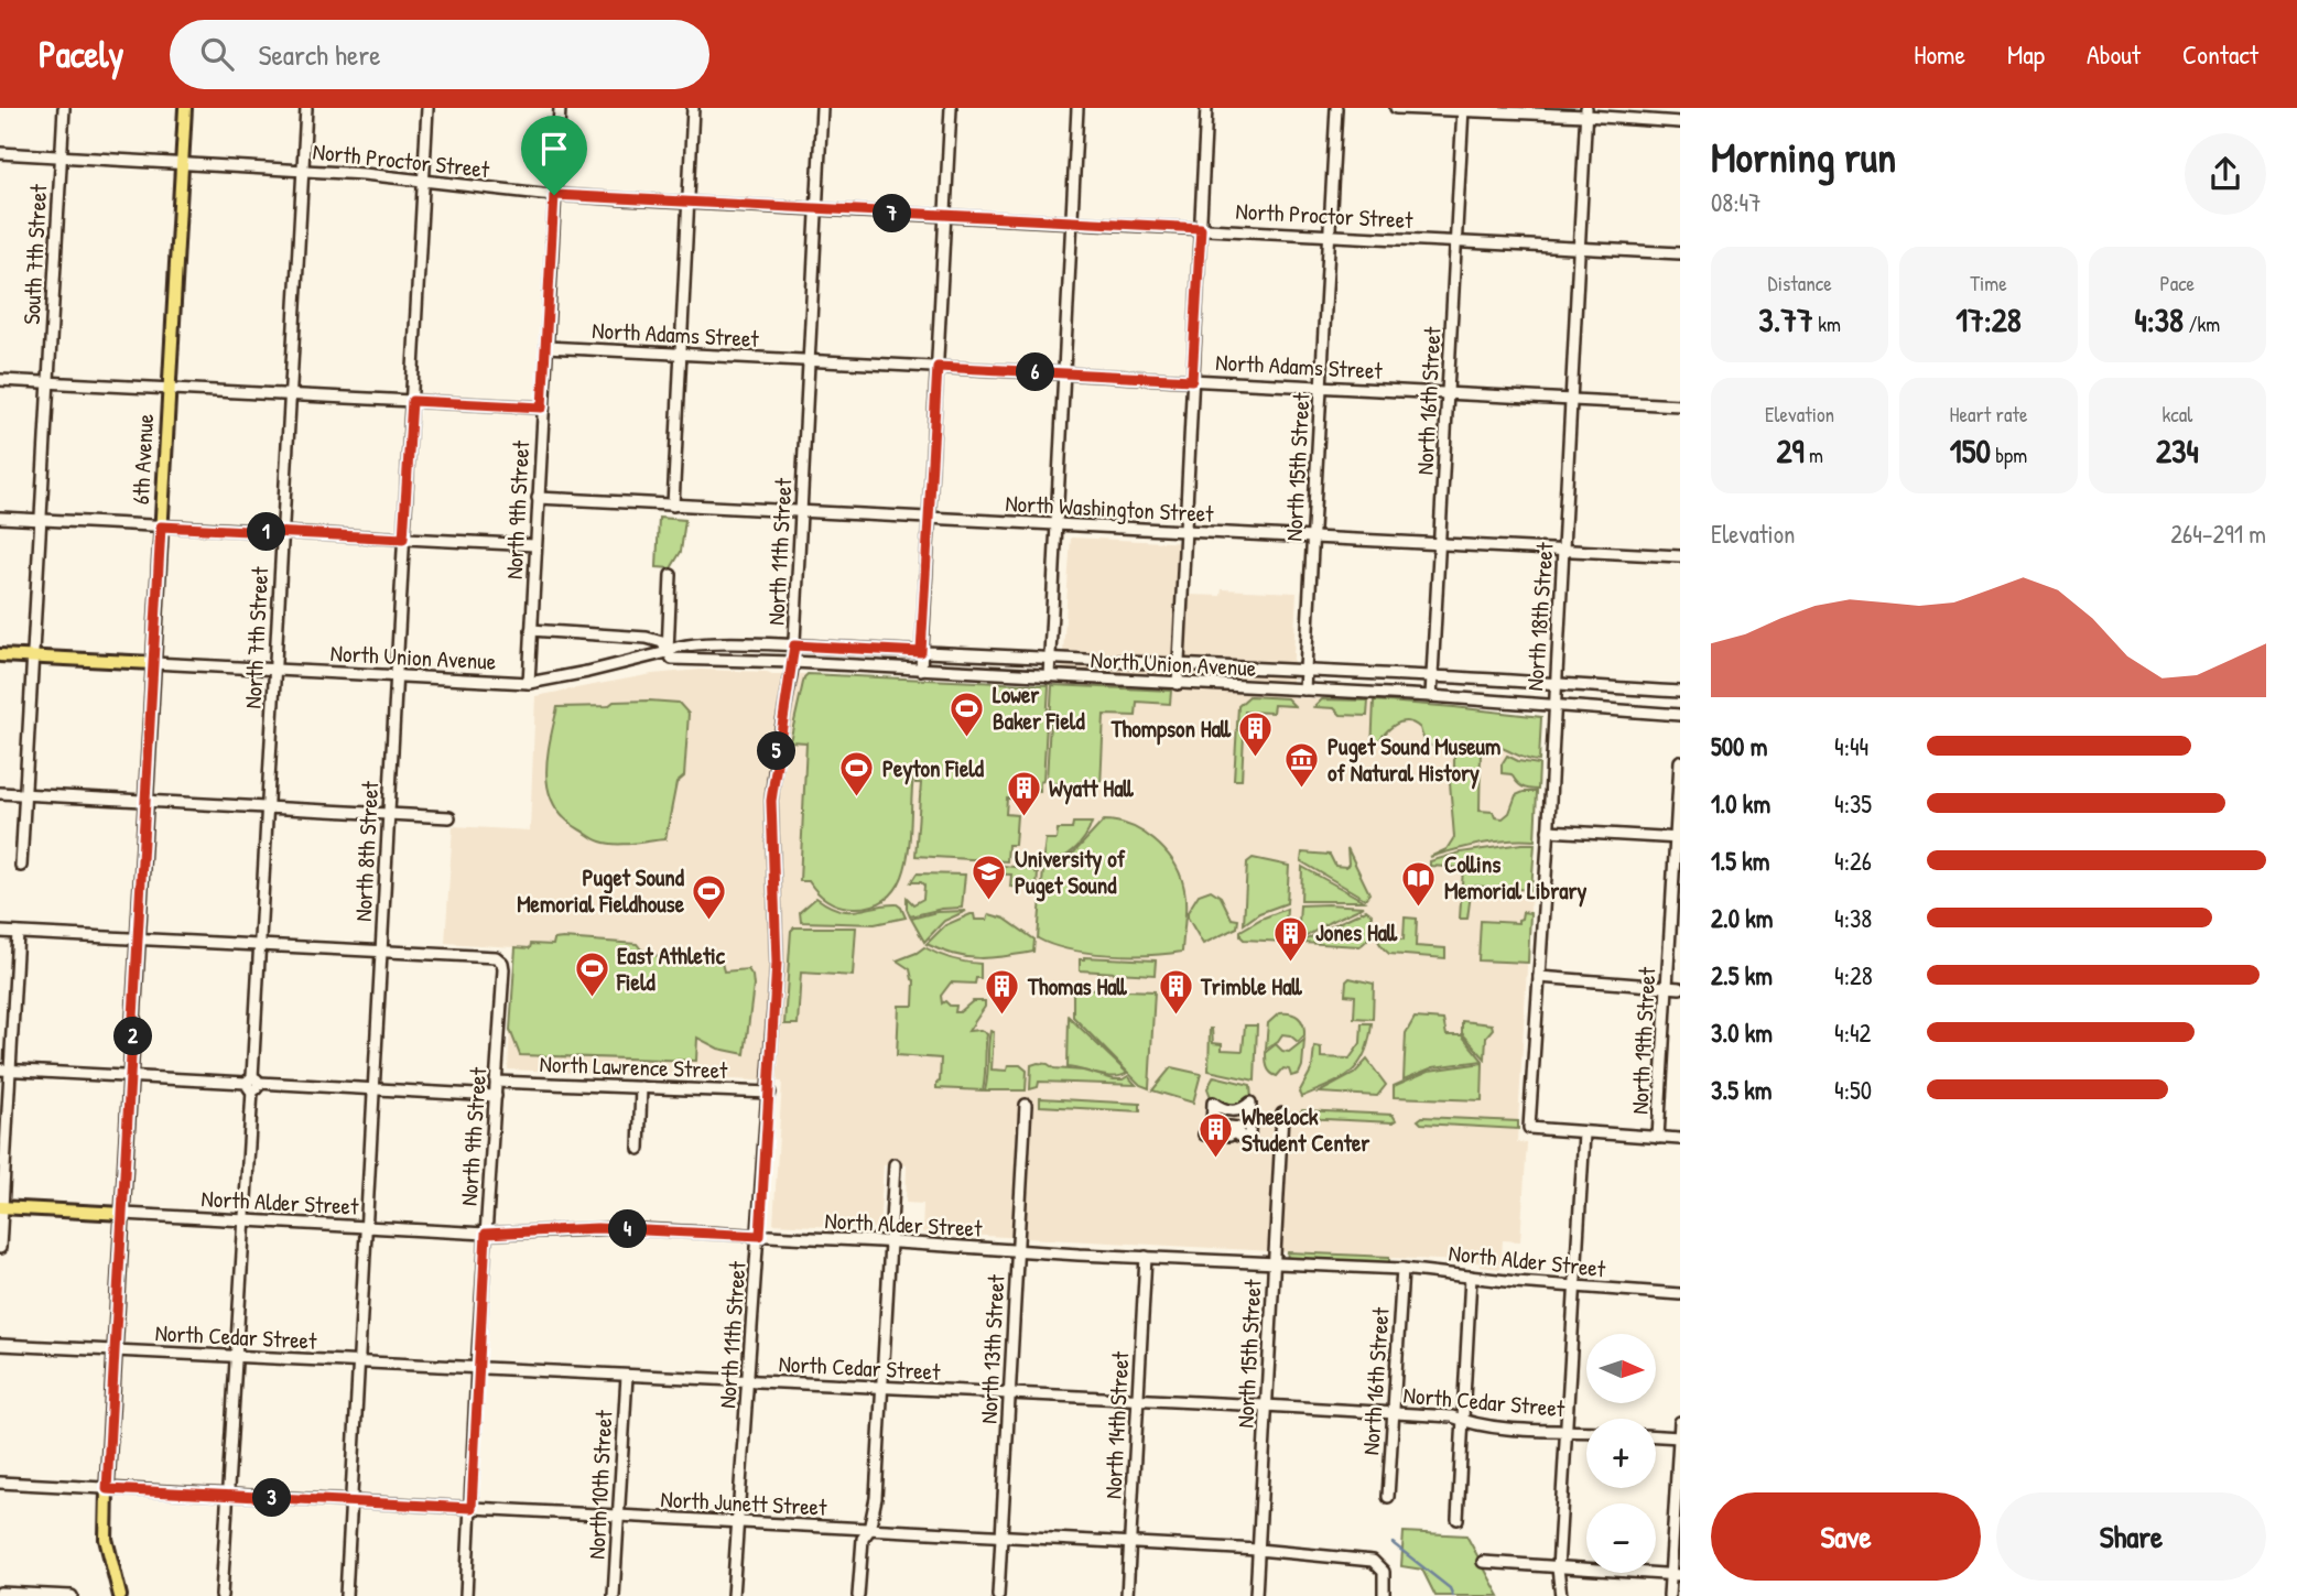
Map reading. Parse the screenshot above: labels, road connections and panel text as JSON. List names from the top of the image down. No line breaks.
{"streets":{"main road":["6th Avenue"],"street":["North Proctor Street","South 7th Street","North Adams Street","North 16th Street","North 15th Street","North Washington Street","North 9th Street","North 11th Street","North 18th Street","North 7th Street","North Union Avenue","North 8th Street","North 19th Street","North Lawrence Street","North Alder Street","North Cedar Street","North 13th Street","North 14th Street","North 10th Street","North Junett Street"]},"crossings":[["North Proctor Street","South 7th Street"],["North Proctor Street","North 16th Street"],["North Proctor Street","6th Avenue"],["North Proctor Street","North 15th Street"],["North Proctor Street","North 9th Street"],["North Proctor Street","North 11th Street"],["North Proctor Street","North 18th Street"],["North Proctor Street","North 7th Street"],["North Proctor Street","North 8th Street"],["North Adams Street","North 16th Street"],["North Adams Street","North 15th Street"],["North Adams Street","North 9th Street"],["North Adams Street","North 11th Street"],["North Adams Street","North 18th Street"],["North 16th Street","North Washington Street"],["North 16th Street","North Union Avenue"],["North 16th Street","North Alder Street"],["North 16th Street","North Cedar Street"],["6th Avenue","North Union Avenue"],["6th Avenue","North Alder Street"],["6th Avenue","North Cedar Street"],["6th Avenue","North Junett Street"],["North 15th Street","North Washington Street"],["North 15th Street","North Union Avenue"],["North 15th Street","North Alder Street"],["North 15th Street","North Cedar Street"],["North 15th Street","North Junett Street"],["North Washington Street","North 9th Street"],["North Washington Street","North 11th Street"],["North Washington Street","North 18th Street"],["North 9th Street","North Union Avenue"],["North 9th Street","North 8th Street"],["North 9th Street","North Lawrence Street"],["North 9th Street","North Alder Street"],["North 9th Street","North Cedar Street"],["North 9th Street","North Junett Street"],["North 11th Street","North Union Avenue"],["North 11th Street","North Lawrence Street"],["North 11th Street","North Alder Street"],["North 11th Street","North Cedar Street"],["North 11th Street","North Junett Street"],["North 18th Street","North Union Avenue"],["North 7th Street","North Union Avenue"],["North 7th Street","North Alder Street"],["North 7th Street","North Cedar Street"],["North 7th Street","North Junett Street"],["North Union Avenue","North 8th Street"],["North 8th Street","North Alder Street"],["North 8th Street","North Cedar Street"],["North 8th Street","North Junett Street"],["North Alder Street","North 13th Street"],["North Alder Street","North 14th Street"],["North Cedar Street","North 13th Street"],["North Cedar Street","North 14th Street"],["North Cedar Street","North 10th Street"],["North 13th Street","North Junett Street"],["North 14th Street","North Junett Street"],["North 10th Street","North Junett Street"]],"places":{"sports":["Lower Baker Field","Peyton Field","Puget Sound Memorial Fieldhouse","East Athletic Field"],"building":["Thompson Hall","Wyatt Hall","Jones Hall","Thomas Hall","Trimble Hall","Wheelock Student Center"],"museum":["Puget Sound Museum of Natural History"],"school or university":["University of Puget Sound"],"library":["Collins Memorial Library"]},"north":"right","page":{"header":"Pacely","search":"Search here","nav":["Home","Map","About","Contact"],"heading":["Morning run","08:47"],"pins":["7","6","1","5","2","4","3"],"stats":[["Distance","3.77 km"],["Time","17:28"],["Pace","4:38 /km"],["Elevation","29 m"],["Heart rate","150 bpm"],["kcal","234"]],"chart":["Elevation","264–291 m"],"list":[{"name":"500 m","note":"4:44"},{"name":"1.0 km","note":"4:35"},{"name":"1.5 km","note":"4:26"},{"name":"2.0 km","note":"4:38"},{"name":"2.5 km","note":"4:28"},{"name":"3.0 km","note":"4:42"},{"name":"3.5 km","note":"4:50"}],"map_buttons":["+","−"],"buttons":["Save","Share"]}}
